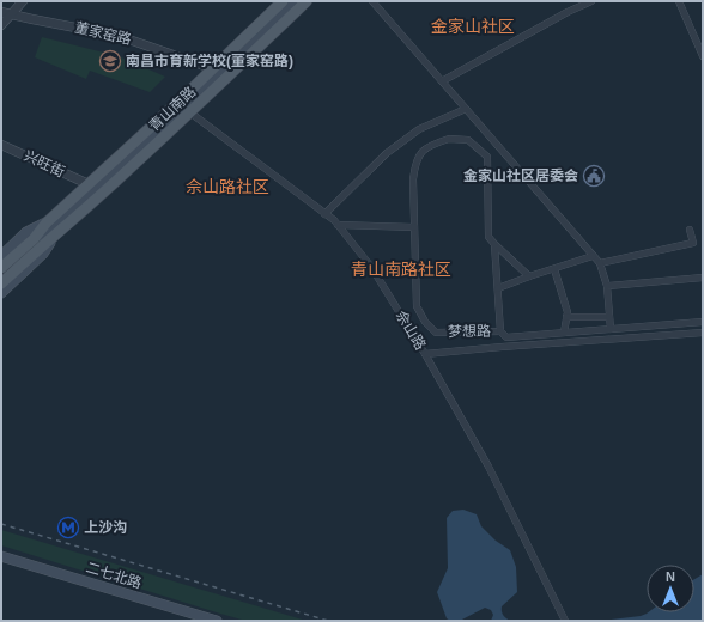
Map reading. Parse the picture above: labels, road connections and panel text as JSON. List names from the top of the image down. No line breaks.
{"streets":{"main road":["青山南路","二七北路"],"street":["董家窑路","兴旺街","佘山路","梦想路"]},"crossings":[["董家窑路","青山南路"],["青山南路","兴旺街"],["青山南路","佘山路"]],"districts":["金家山社区","佘山路社区","青山南路社区"],"places":{"school or university":["南昌市育新学校(董家窑路)"],"public building":["金家山社区居委会"],"metro station":["上沙沟"]},"north":"top"}
